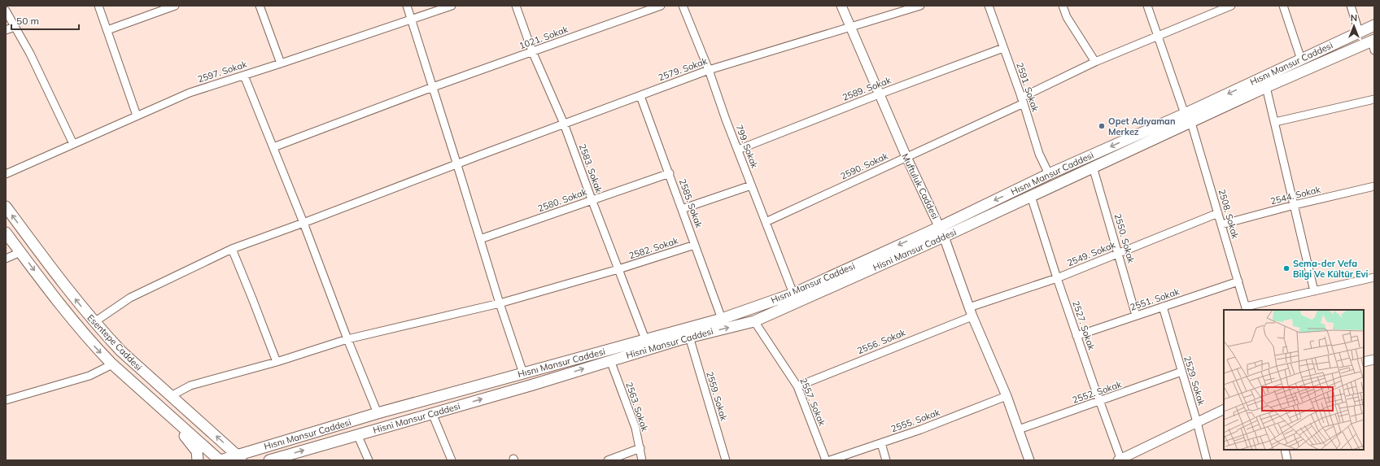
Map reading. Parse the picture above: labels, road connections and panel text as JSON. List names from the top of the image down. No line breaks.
{"streets":{"main road":["Hısnı Mansur Caddesi","Hisni Mansur Caddesi","Esentepe Caddesi"],"street":["1021. Sokak","2579. Sokak","2597. Sokak","2591. Sokak","2589. Sokak","799. Sokak","2590. Sokak","2583. Sokak","Muftuluk Caddesi","2544. Sokak","2580. Sokak","2585. Sokak","2508. Sokak","2550. Sokak","2582. Sokak","2549. Sokak","2551. Sokak","2527. Sokak","2556. Sokak","2529. Sokak","2552. Sokak","2559. Sokak","2557. Sokak","2563. Sokak","2555. Sokak"]},"crossings":[["1021. Sokak","2583. Sokak"],["Hısnı Mansur Caddesi","2591. Sokak"],["Hısnı Mansur Caddesi","799. Sokak"],["Hısnı Mansur Caddesi","2583. Sokak"],["Hısnı Mansur Caddesi","Muftuluk Caddesi"],["Hısnı Mansur Caddesi","2585. Sokak"],["Hısnı Mansur Caddesi","Esentepe Caddesi"],["2579. Sokak","799. Sokak"],["2579. Sokak","2583. Sokak"],["2579. Sokak","Muftuluk Caddesi"],["2579. Sokak","2585. Sokak"],["2579. Sokak","Esentepe Caddesi"],["2591. Sokak","2589. Sokak"],["2591. Sokak","2590. Sokak"],["2589. Sokak","799. Sokak"],["2589. Sokak","Muftuluk Caddesi"],["799. Sokak","2590. Sokak"],["2590. Sokak","Muftuluk Caddesi"],["2583. Sokak","2580. Sokak"],["2583. Sokak","2582. Sokak"],["Muftuluk Caddesi","Hisni Mansur Caddesi"],["Muftuluk Caddesi","2549. Sokak"],["Muftuluk Caddesi","2556. Sokak"],["Muftuluk Caddesi","2552. Sokak"],["Muftuluk Caddesi","2555. Sokak"],["2544. Sokak","2508. Sokak"],["2580. Sokak","2585. Sokak"],["2585. Sokak","2582. Sokak"],["2508. Sokak","Hisni Mansur Caddesi"],["2508. Sokak","2549. Sokak"],["2508. Sokak","2551. Sokak"],["2550. Sokak","Hisni Mansur Caddesi"],["2550. Sokak","2549. Sokak"],["2550. Sokak","2551. Sokak"],["2582. Sokak","Esentepe Caddesi"],["Hisni Mansur Caddesi","2527. Sokak"],["Hisni Mansur Caddesi","2559. Sokak"],["Hisni Mansur Caddesi","2557. Sokak"],["Hisni Mansur Caddesi","2563. Sokak"],["2549. Sokak","2527. Sokak"],["2549. Sokak","2556. Sokak"],["2551. Sokak","2527. Sokak"],["2551. Sokak","2529. Sokak"],["2527. Sokak","2552. Sokak"],["2556. Sokak","2557. Sokak"],["2529. Sokak","2552. Sokak"]],"one_way":["Hısnı Mansur Caddesi"],"places":["Opet Adıyaman Merkez","Sema-der Vefa Bilgi Ve Kültür Evi"],"scale_bar":"50 m","north":"top"}
